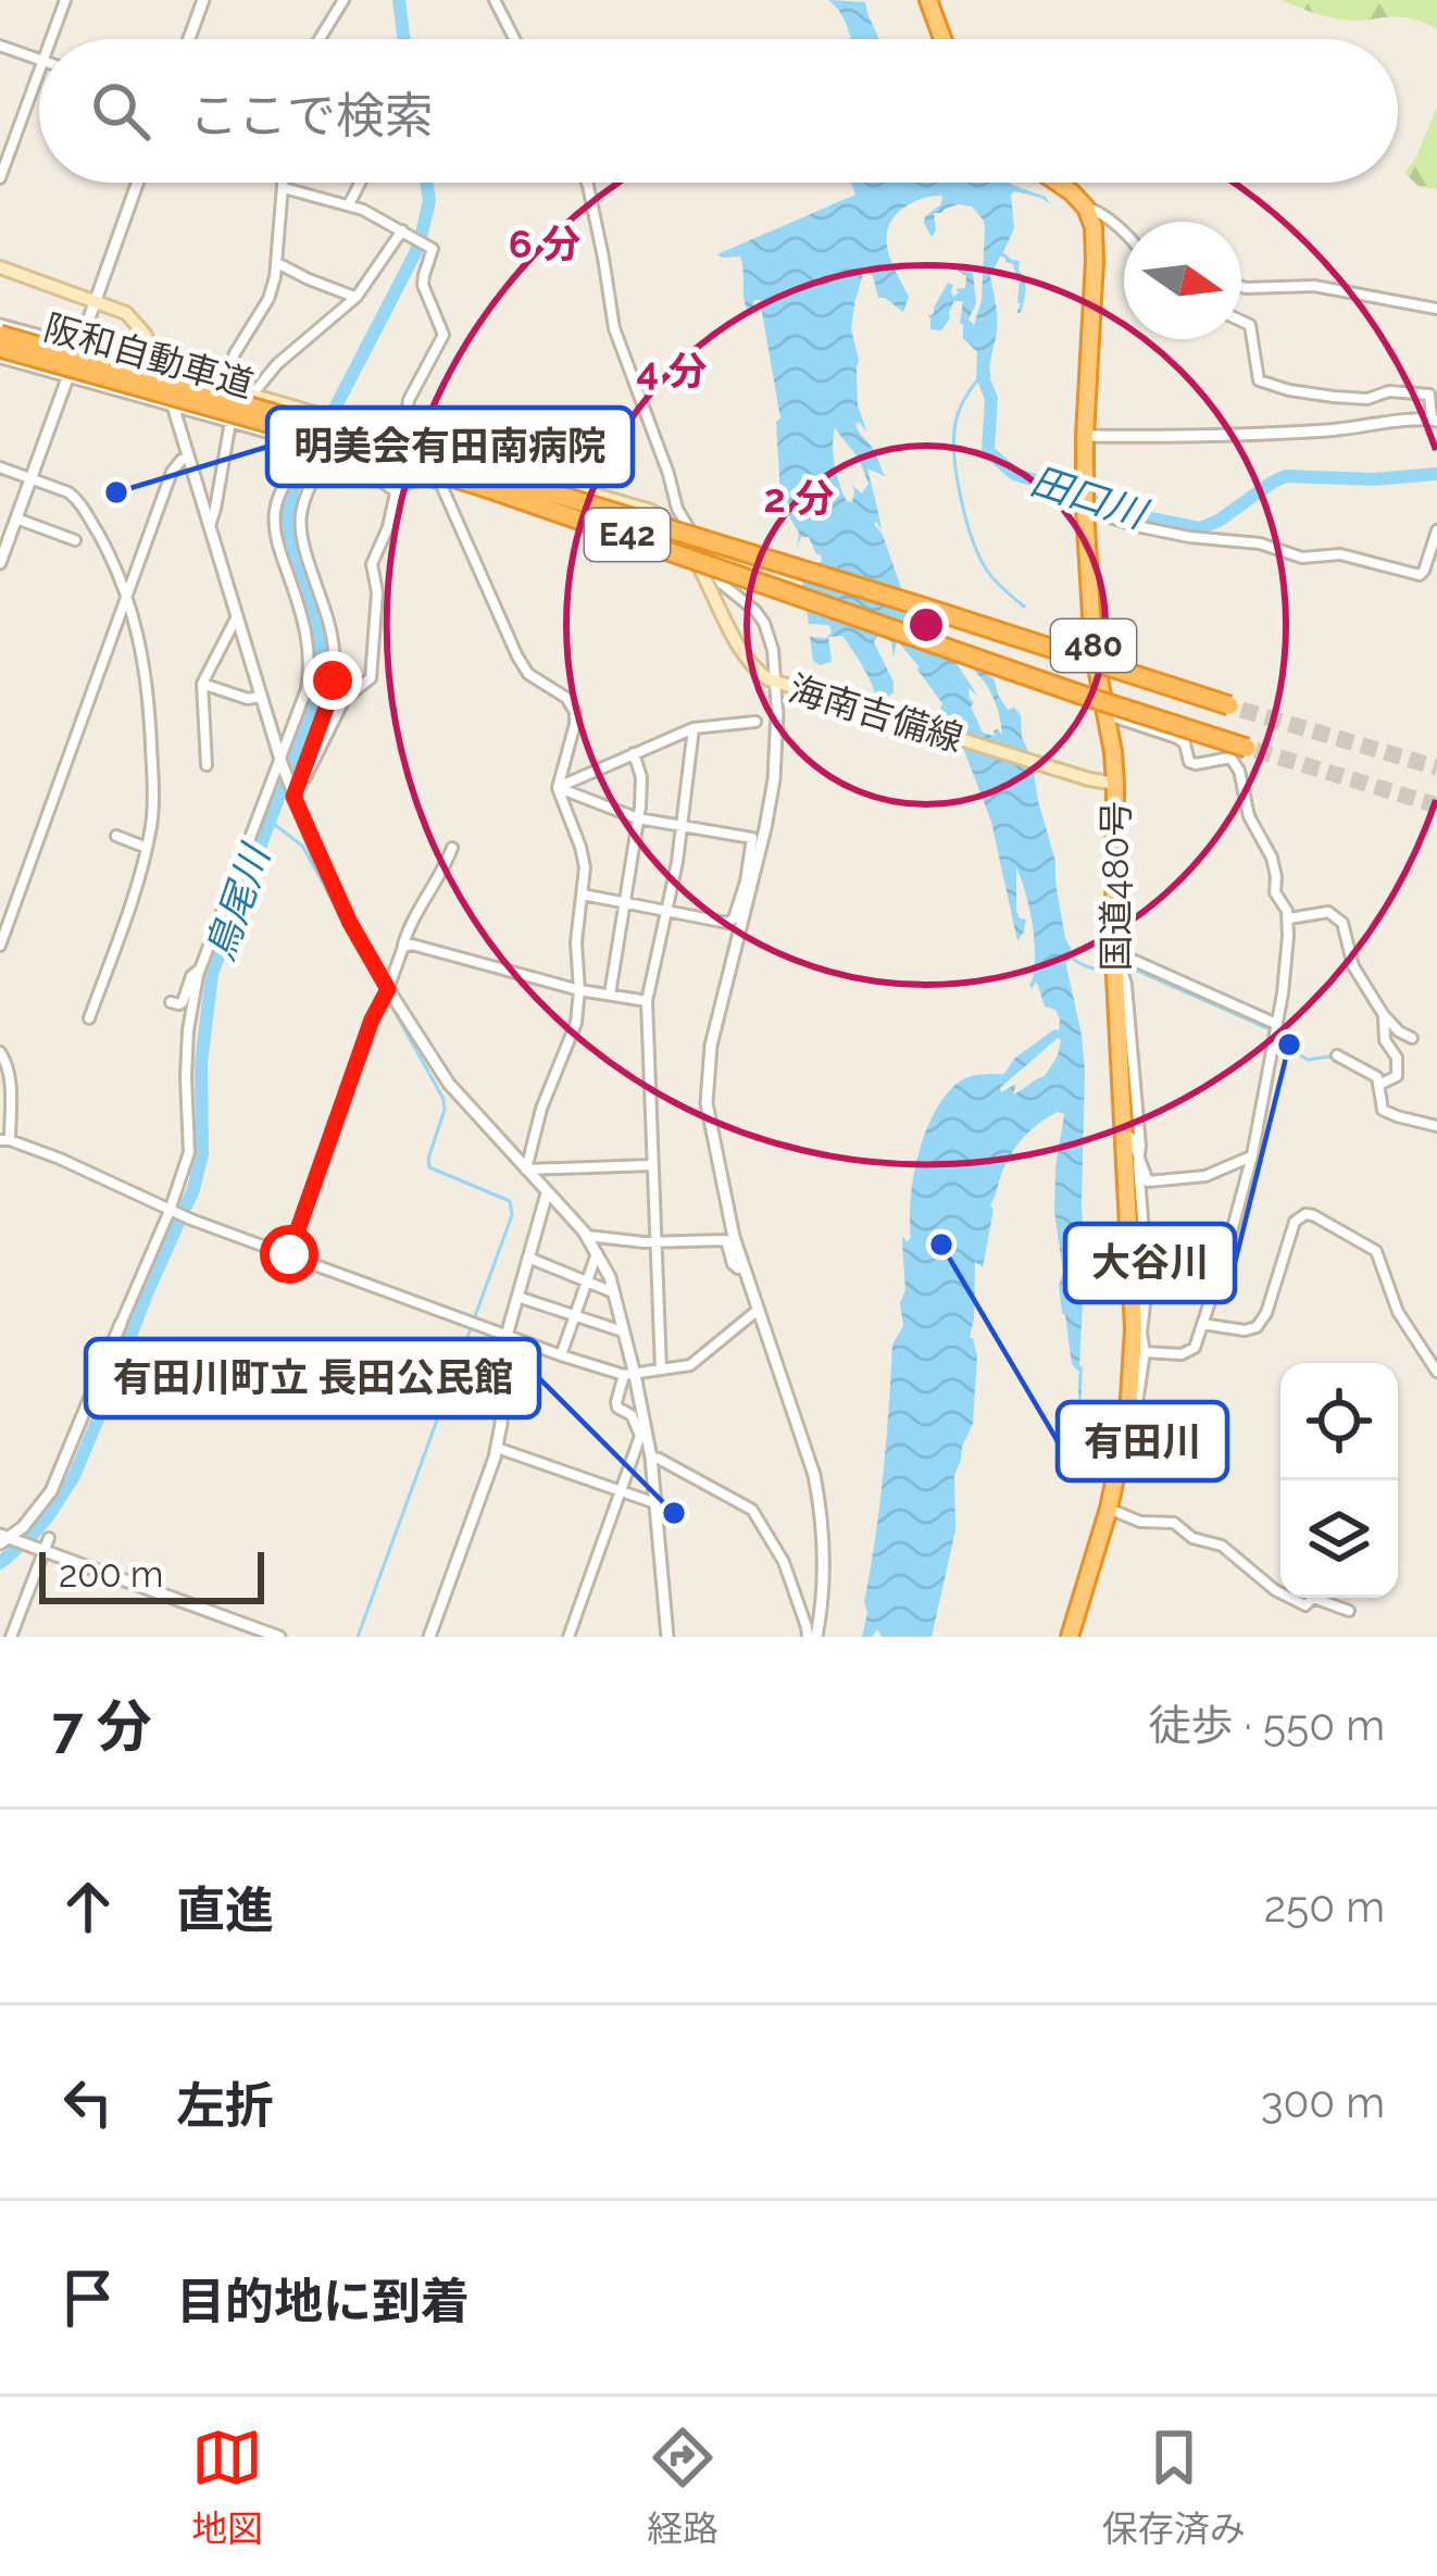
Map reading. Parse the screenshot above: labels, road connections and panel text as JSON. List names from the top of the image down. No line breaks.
{"streets":{"highway":["阪和自動車道","E42","480","国道480号"],"main road":["海南吉備線"]},"crossings":[["海南吉備線","国道480号"]],"water":["田口川","鳥尾川"],"places":["明美会有田南病院","大谷川","有田川","有田川町立 長田公民館"],"scale_bar":"200 m","north":"right","page":{"search":"ここで検索","scale":"200 m","heading":["7 分","徒歩 · 550 m"],"list":[["直進","250 m"],["左折","300 m"],"目的地に到着"],"nav":["地図","経路","保存済み"]},"rings":["6 分","4 分","2 分"]}
